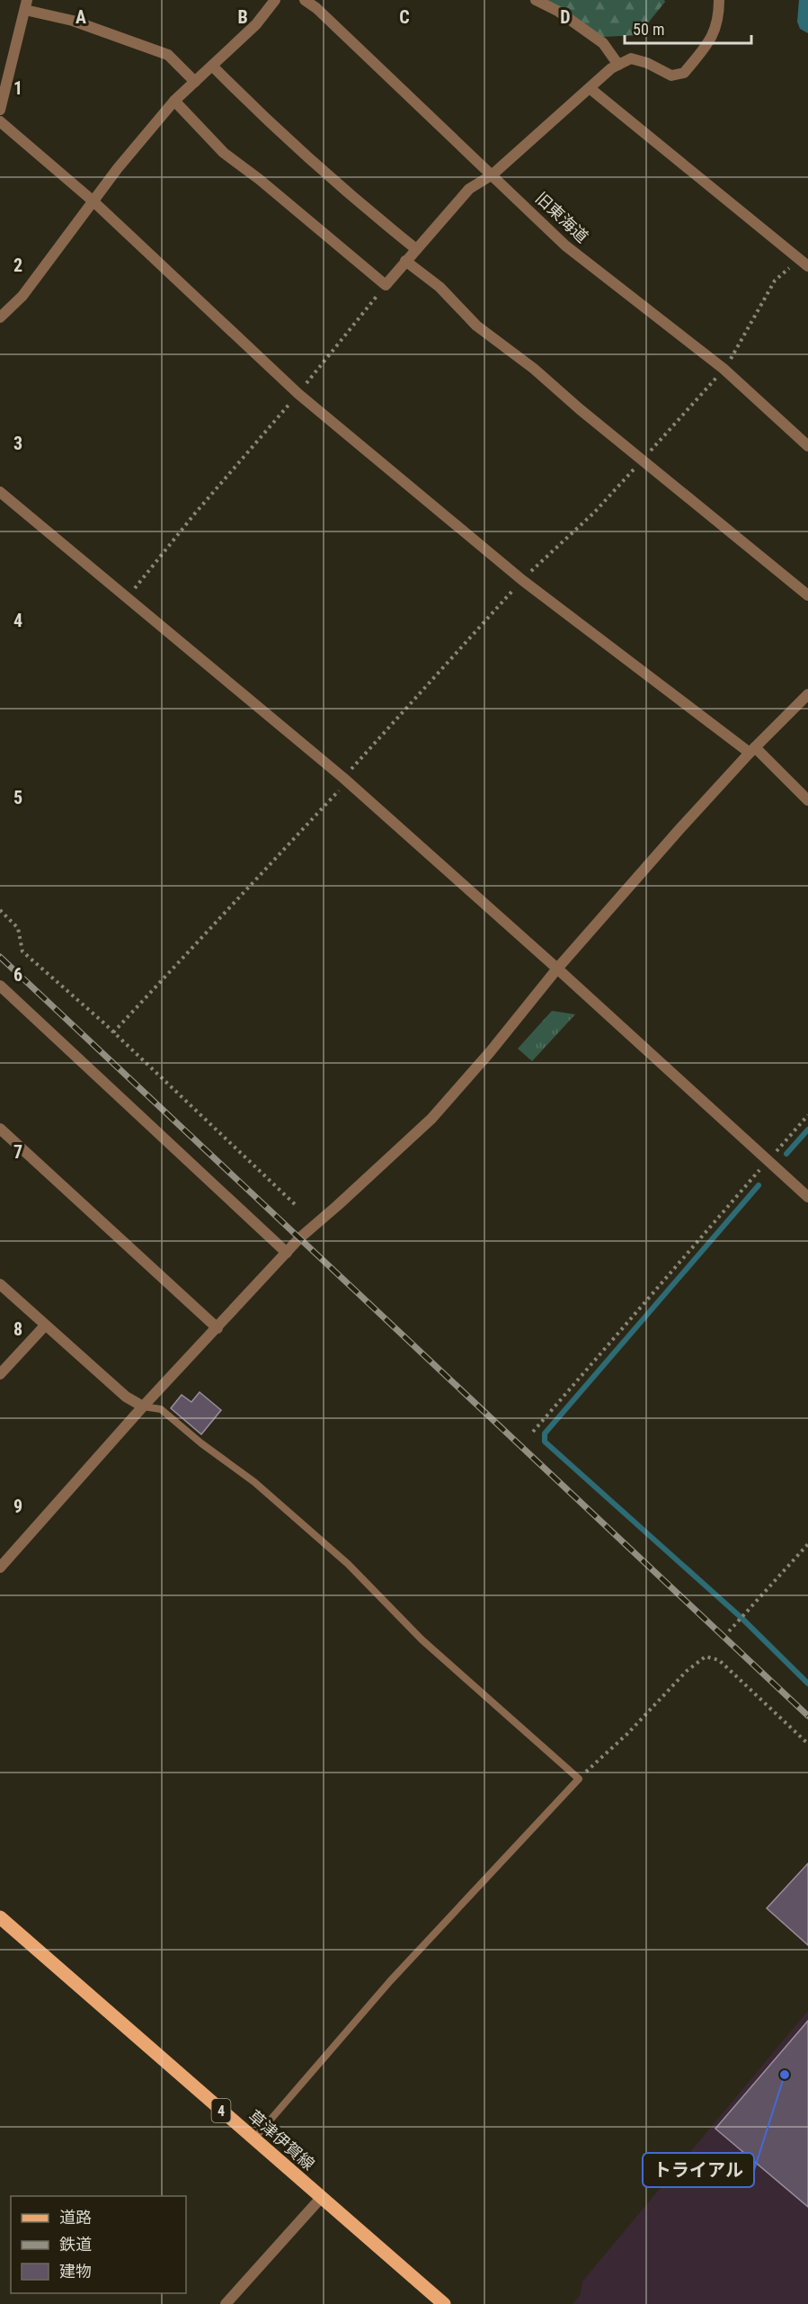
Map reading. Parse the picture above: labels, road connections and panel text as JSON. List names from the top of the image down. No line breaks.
{"streets":{"main road":["4","草津伊賀線"],"street":["旧東海道"]},"places":["トライアル"],"legend":["道路","鉄道","建物"],"scale_bar":"50 m","grid":{"columns":["A","B","C","D"],"rows":["1","2","3","4","5","6","7","8","9"]}}
